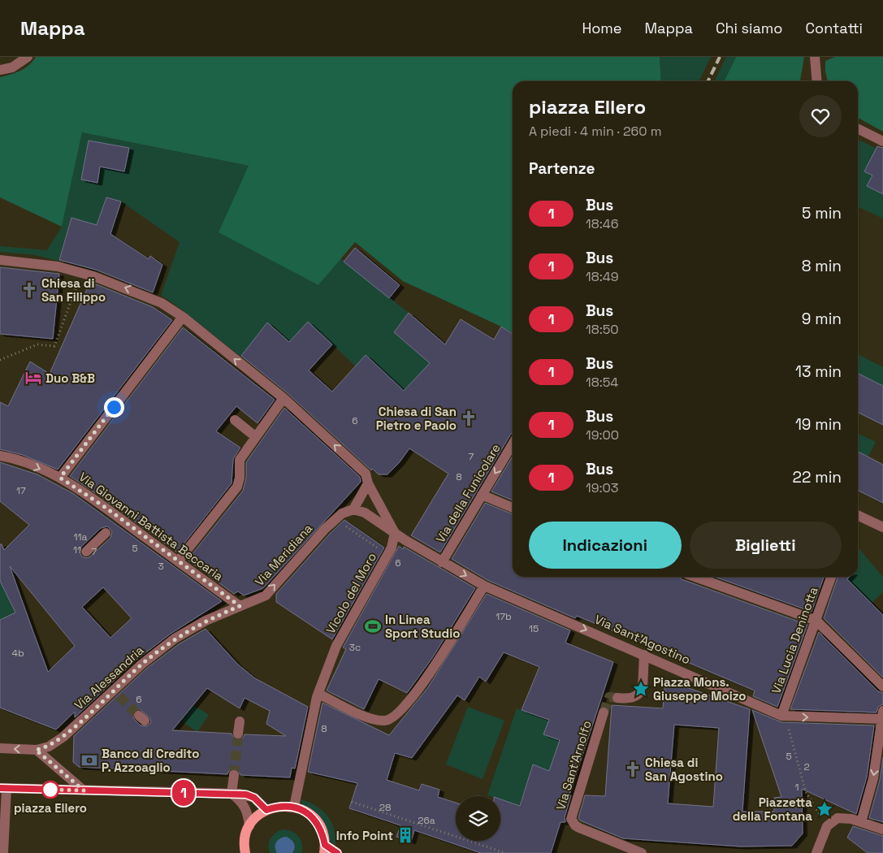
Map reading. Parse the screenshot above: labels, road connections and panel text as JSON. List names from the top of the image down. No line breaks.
{"streets":{"street":["Via della Funicolare","Via Giovanni Battista Beccaria","Via Meridiana","Vicolo del Moro","Via Sant'Agostino","Via Lucia Deninotta","Via Alessandria","Via Sant'Arnolfo"]},"crossings":[["Via della Funicolare","Via Sant'Agostino"],["Via Giovanni Battista Beccaria","Via Meridiana"],["Via Meridiana","Via Alessandria"],["Vicolo del Moro","Via Sant'Agostino"],["Via Sant'Agostino","Via Lucia Deninotta"]],"one_way":["Via della Funicolare","Via Meridiana","Via Sant'Agostino"],"places":{"church":["Chiesa di San Filippo","Chiesa di San Pietro e Paolo","Chiesa di San Agostino"],"hotel":["Duo B&B"],"sports":["In Linea Sport Studio"],"place":["Piazza Mons. Giuseppe Moizo","Piazzetta della Fontana"],"bank":["Banco di Credito P. Azzoaglio"],"other":["piazza Ellero"],"building":["Info Point"]},"lines":["bus line 1"],"house_numbers":["6","7","8","17","11a","5","11","7","6","3","17b","15","3c","4b","6","8","5","2","1","28","26a"],"page":{"header":"Mappa","nav":["Home","Mappa","Chi siamo","Contatti"],"on_map":"1","heading":[["piazza Ellero","A piedi · 4 min · 260 m"],"Partenze"],"list":[{"mark":"1","name":"Bus","note":"18:46","value":"5 min"},{"mark":"1","name":"Bus","note":"18:49","value":"8 min"},{"mark":"1","name":"Bus","note":"18:50","value":"9 min"},{"mark":"1","name":"Bus","note":"18:54","value":"13 min"},{"mark":"1","name":"Bus","note":"19:00","value":"19 min"},{"mark":"1","name":"Bus","note":"19:03","value":"22 min"}],"buttons":["Indicazioni","Biglietti"]}}
